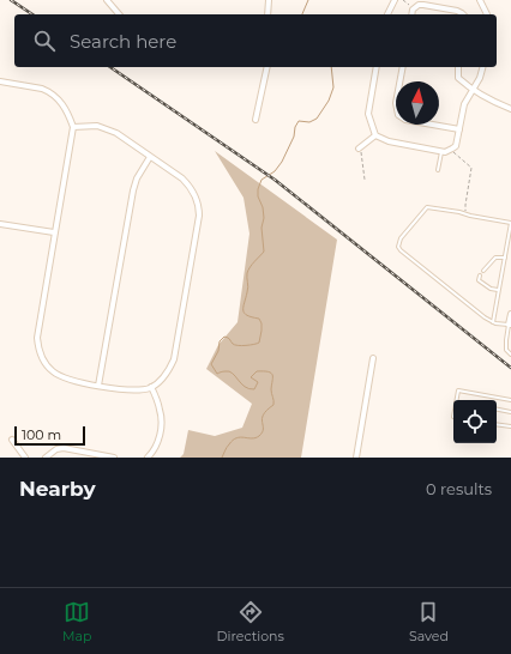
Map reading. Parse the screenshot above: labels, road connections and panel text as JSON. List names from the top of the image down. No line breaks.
{"scale_bar":"100 m","north":"top","page":{"search":"Search here","scale":"100 m","heading":["Nearby","0 results"],"nav":["Map","Directions","Saved"]}}
